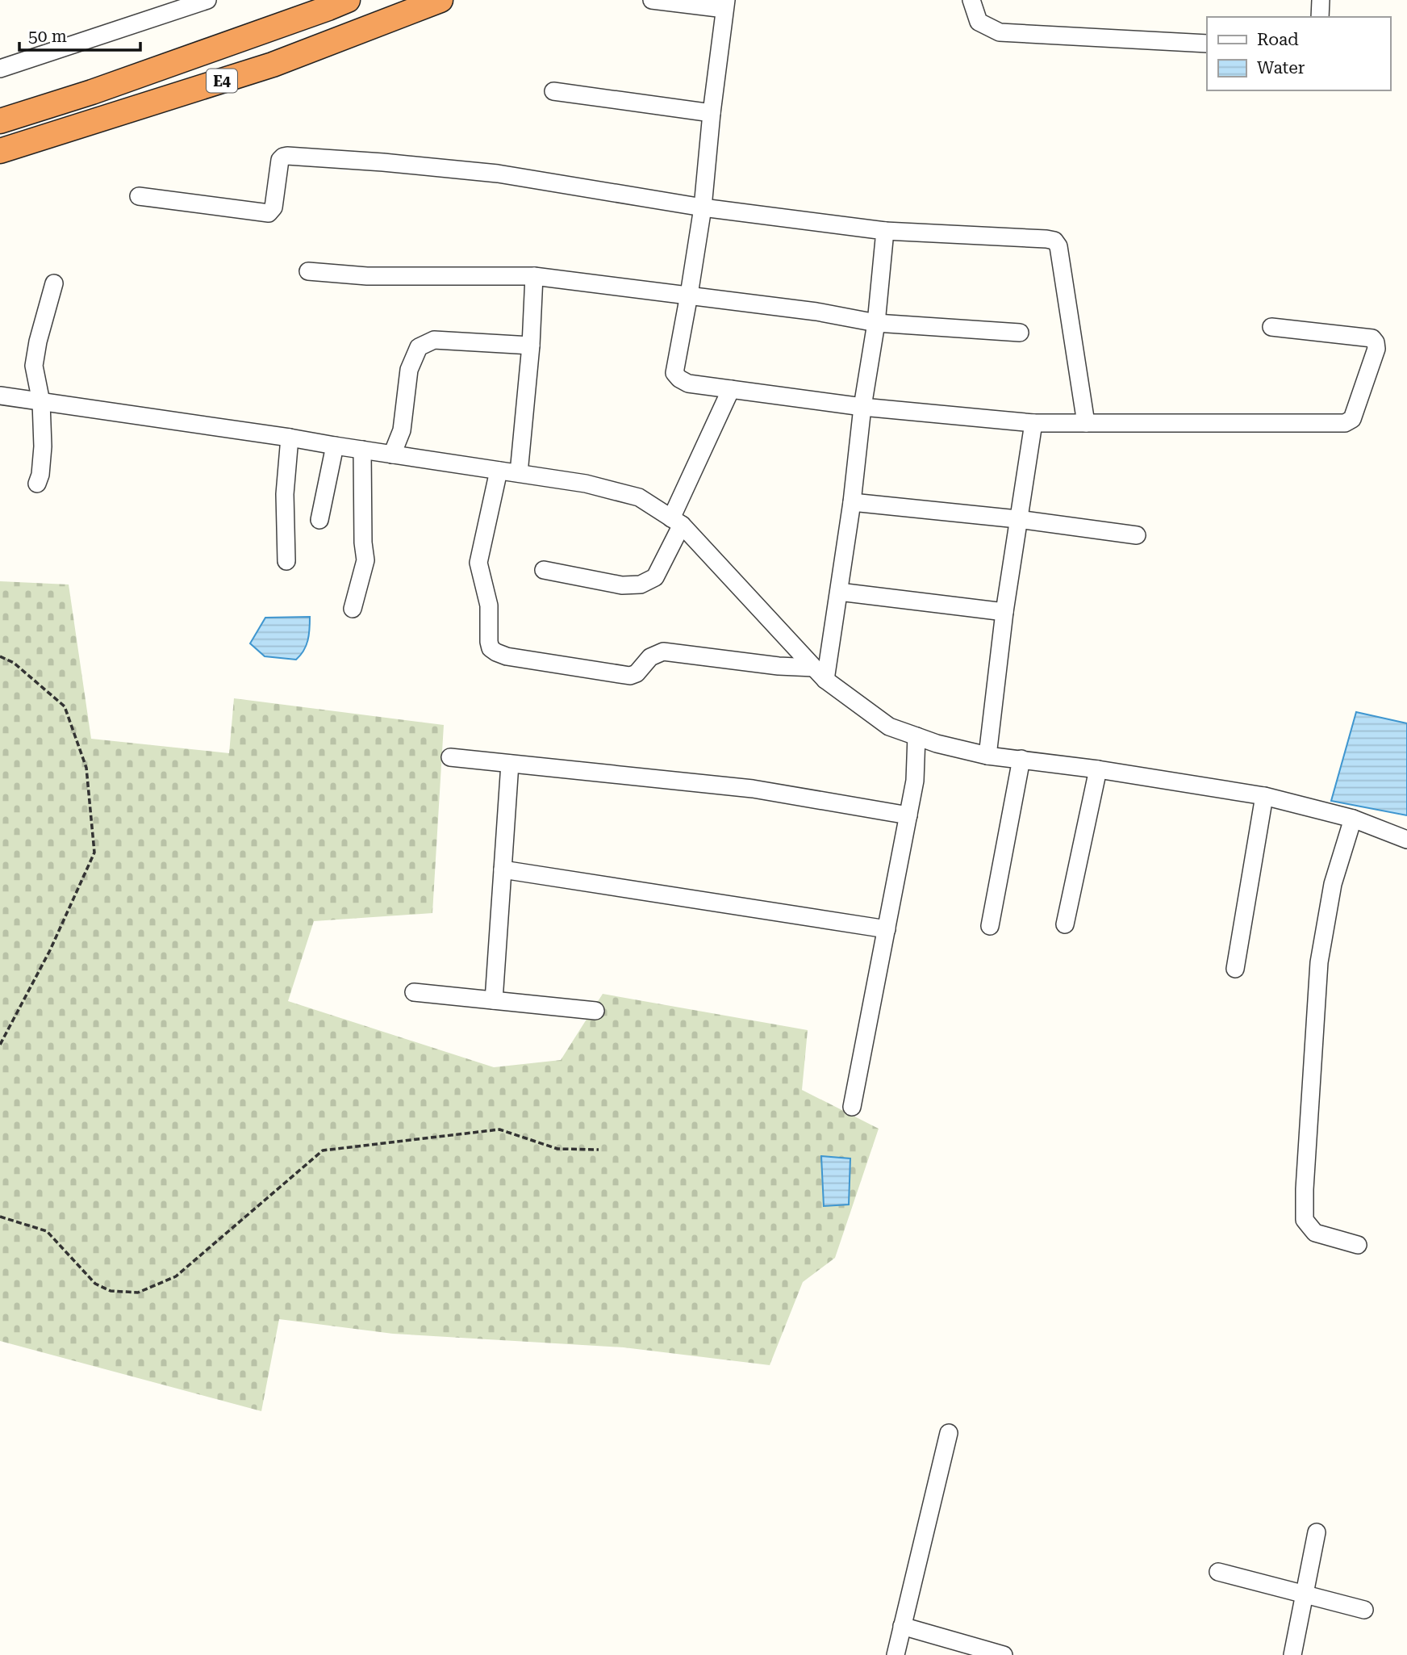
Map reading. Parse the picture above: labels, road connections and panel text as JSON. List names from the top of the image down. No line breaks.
{"streets":{"highway":["E4"]},"legend":["Road","Water"],"scale_bar":"50 m"}
